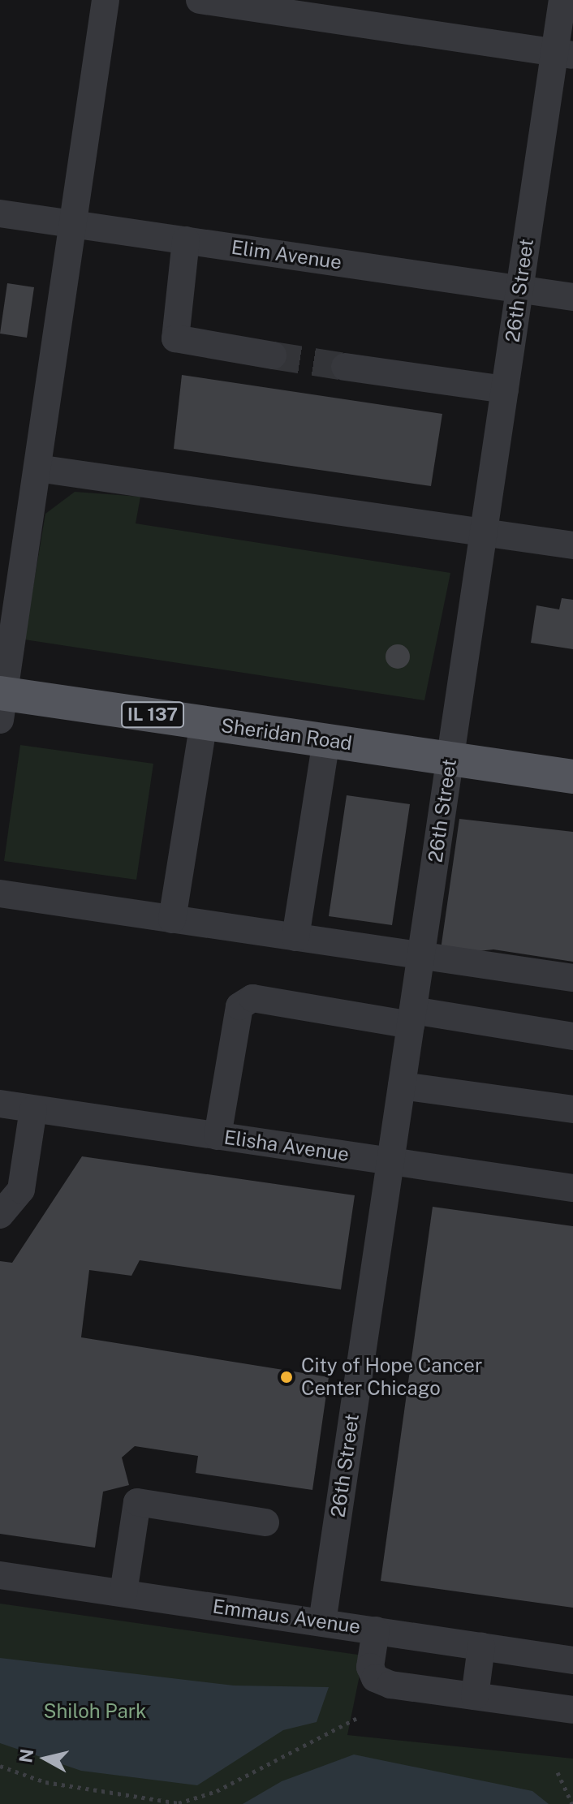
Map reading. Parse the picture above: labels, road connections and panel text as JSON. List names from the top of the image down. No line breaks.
{"streets":{"main road":["IL 137","Sheridan Road"],"street":["Elim Avenue","26th Street","Elisha Avenue","Emmaus Avenue"]},"crossings":[["Elim Avenue","26th Street"],["26th Street","Sheridan Road"],["26th Street","Elisha Avenue"],["26th Street","Emmaus Avenue"]],"parks":["Shiloh Park"],"places":["City of Hope Cancer Center Chicago"],"north":"left"}
